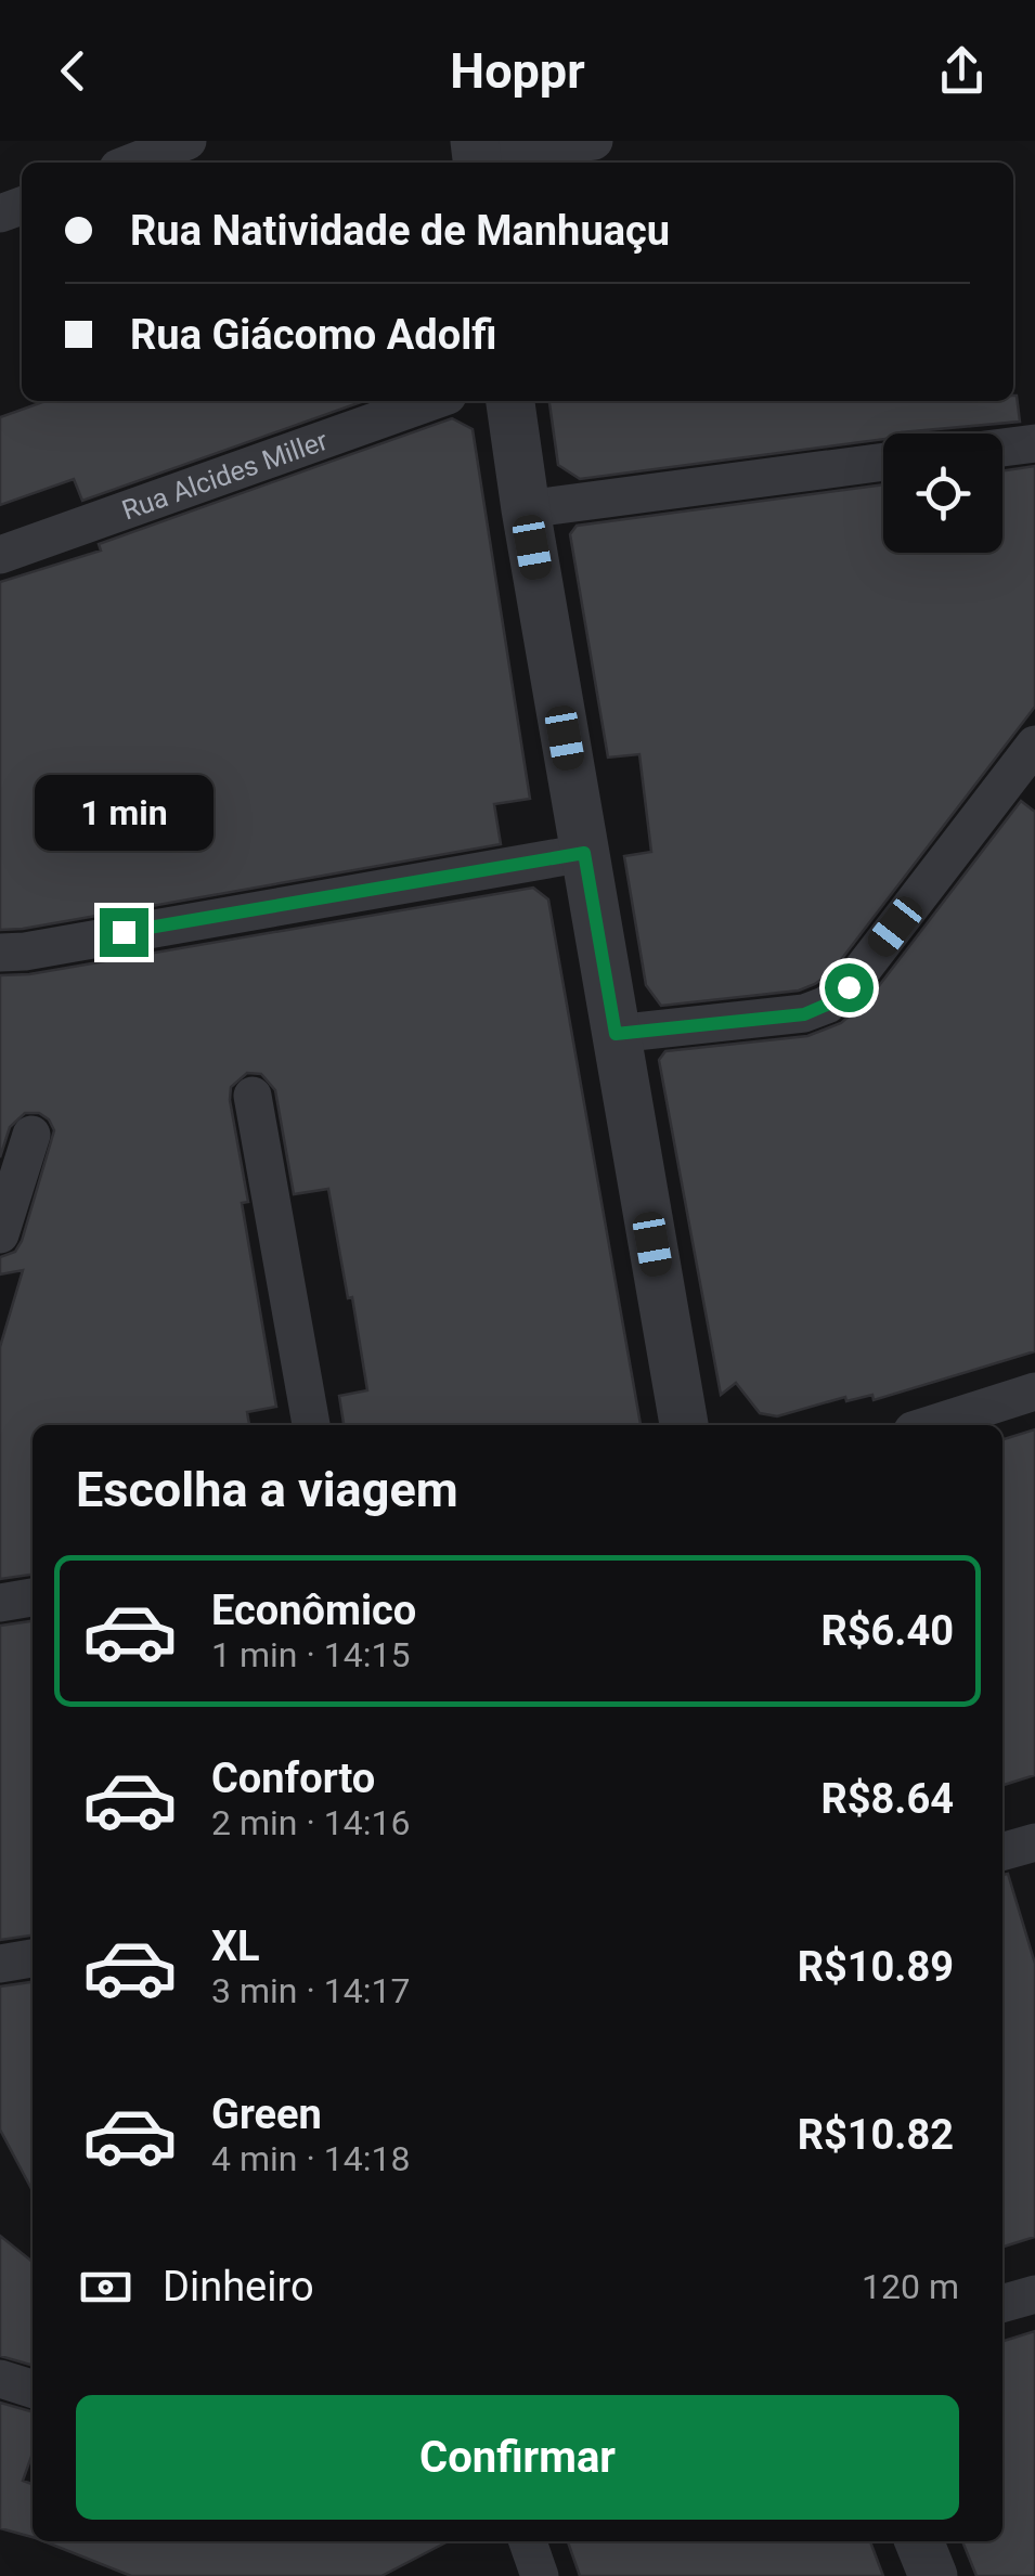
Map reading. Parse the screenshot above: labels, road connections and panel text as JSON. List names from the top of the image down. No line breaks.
{"streets":{"street":["Rua Alcides Miller"]},"page":{"header":"Hoppr","banner":["Rua Natividade de Manhuaçu","Rua Giácomo Adolfi"],"bubble":"1 min","heading":"Escolha a viagem","list":[{"name":"Econômico","note":"1 min · 14:15","value":"R$6.40"},{"name":"Conforto","note":"2 min · 14:16","value":"R$8.64"},{"name":"XL","note":"3 min · 14:17","value":"R$10.89"},{"name":"Green","note":"4 min · 14:18","value":"R$10.82"}],"pay":["Dinheiro","120 m"],"buttons":"Confirmar"}}
